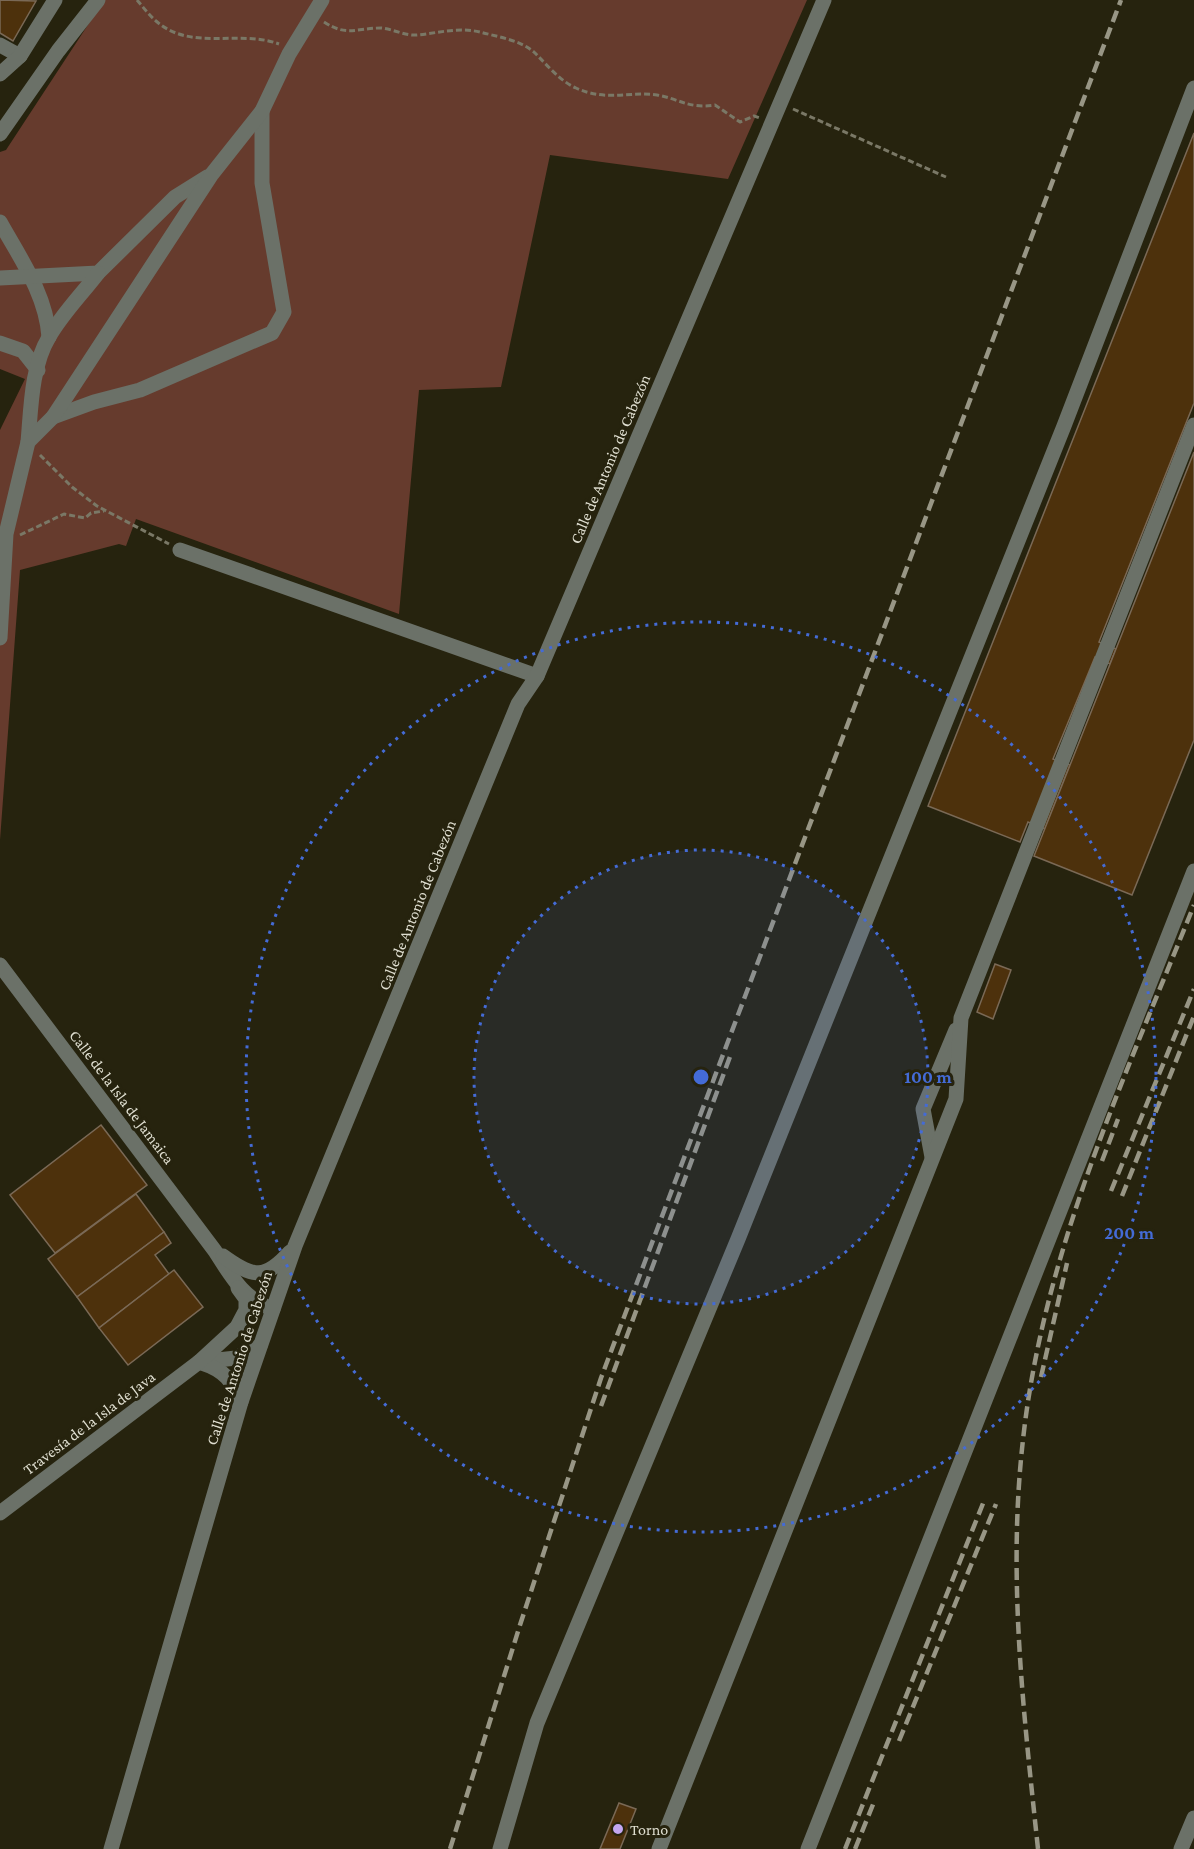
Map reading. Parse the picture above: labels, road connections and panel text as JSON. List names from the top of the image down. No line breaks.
{"streets":{"street":["Calle de Antonio de Cabezón","Calle de la Isla de Jamaica","Travesía de la Isla de Java"]},"crossings":[["Calle de Antonio de Cabezón","Calle de la Isla de Jamaica"],["Calle de la Isla de Jamaica","Travesía de la Isla de Java"]],"places":["Torno"],"rings":["100 m","200 m"]}
